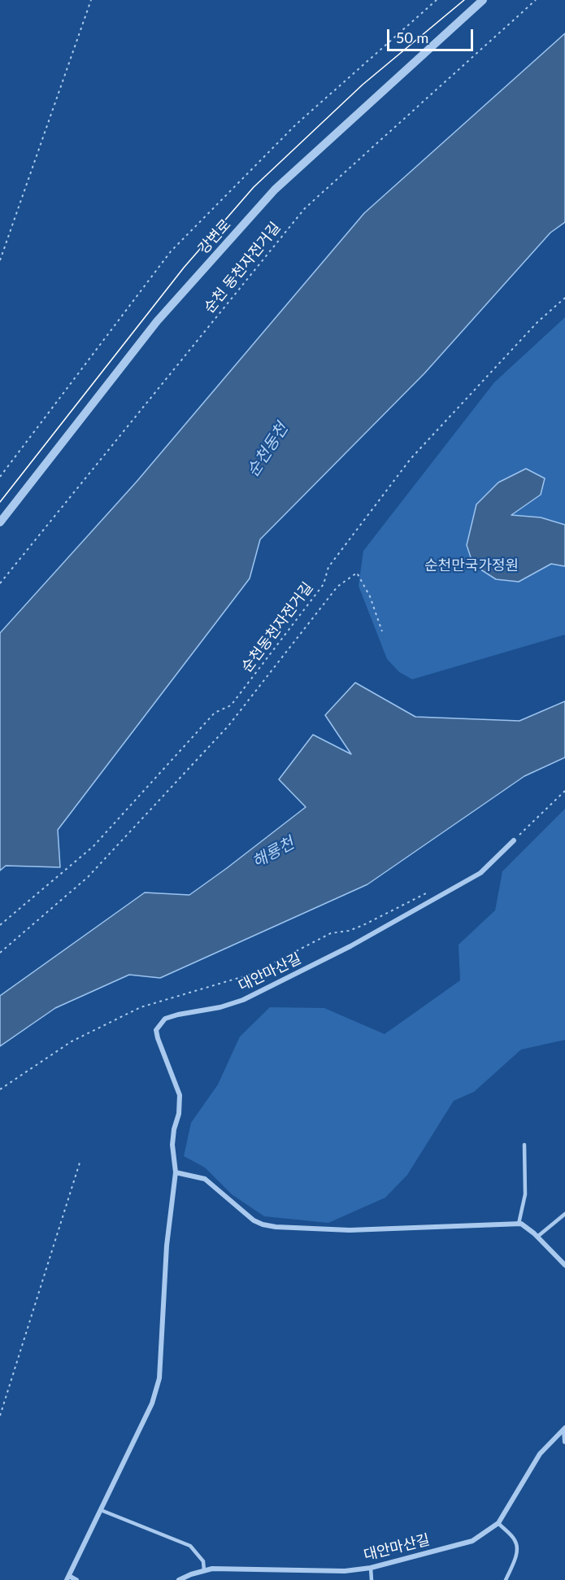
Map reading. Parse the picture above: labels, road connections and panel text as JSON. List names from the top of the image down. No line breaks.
{"streets":{"street":["강변로","대안마산길"],"path":["순천 동천자전거길","순천동천자전거길"]},"water":["순천동천","해룡천"],"parks":["순천만국가정원"],"scale_bar":"50 m"}
